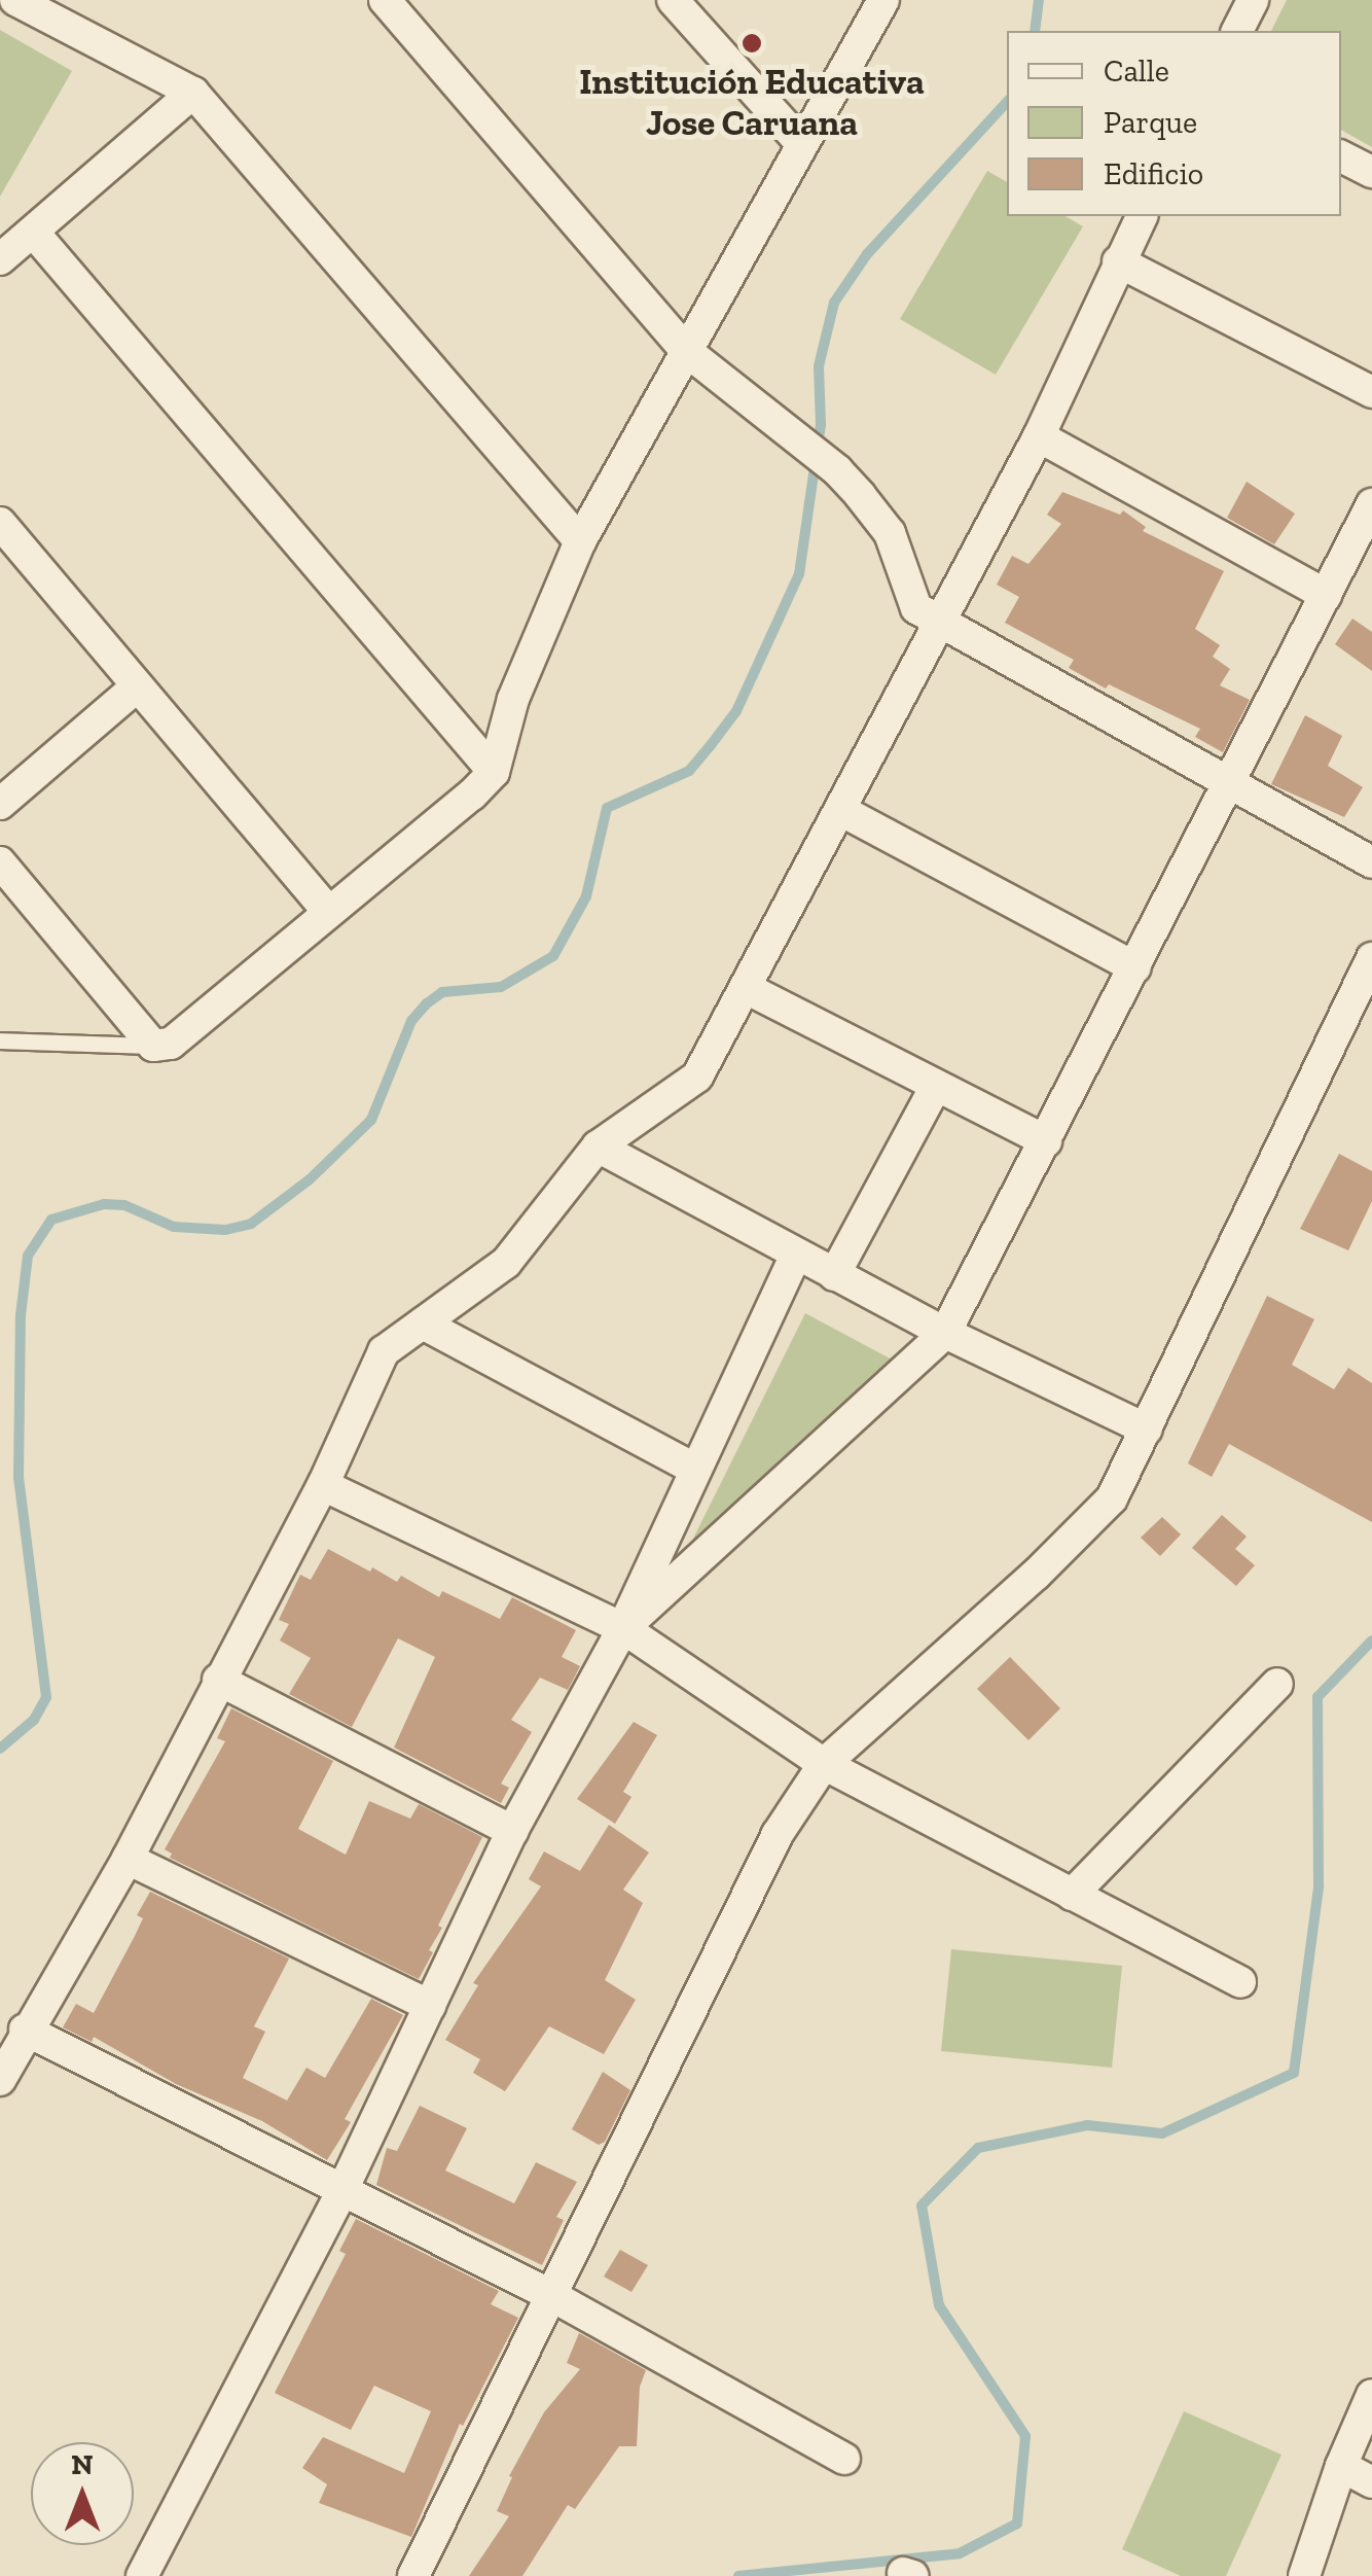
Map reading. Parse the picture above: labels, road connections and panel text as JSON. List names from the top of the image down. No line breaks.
{"places":["Institución Educativa Jose Caruana"],"legend":["Calle","Parque","Edificio"],"north":"top"}
